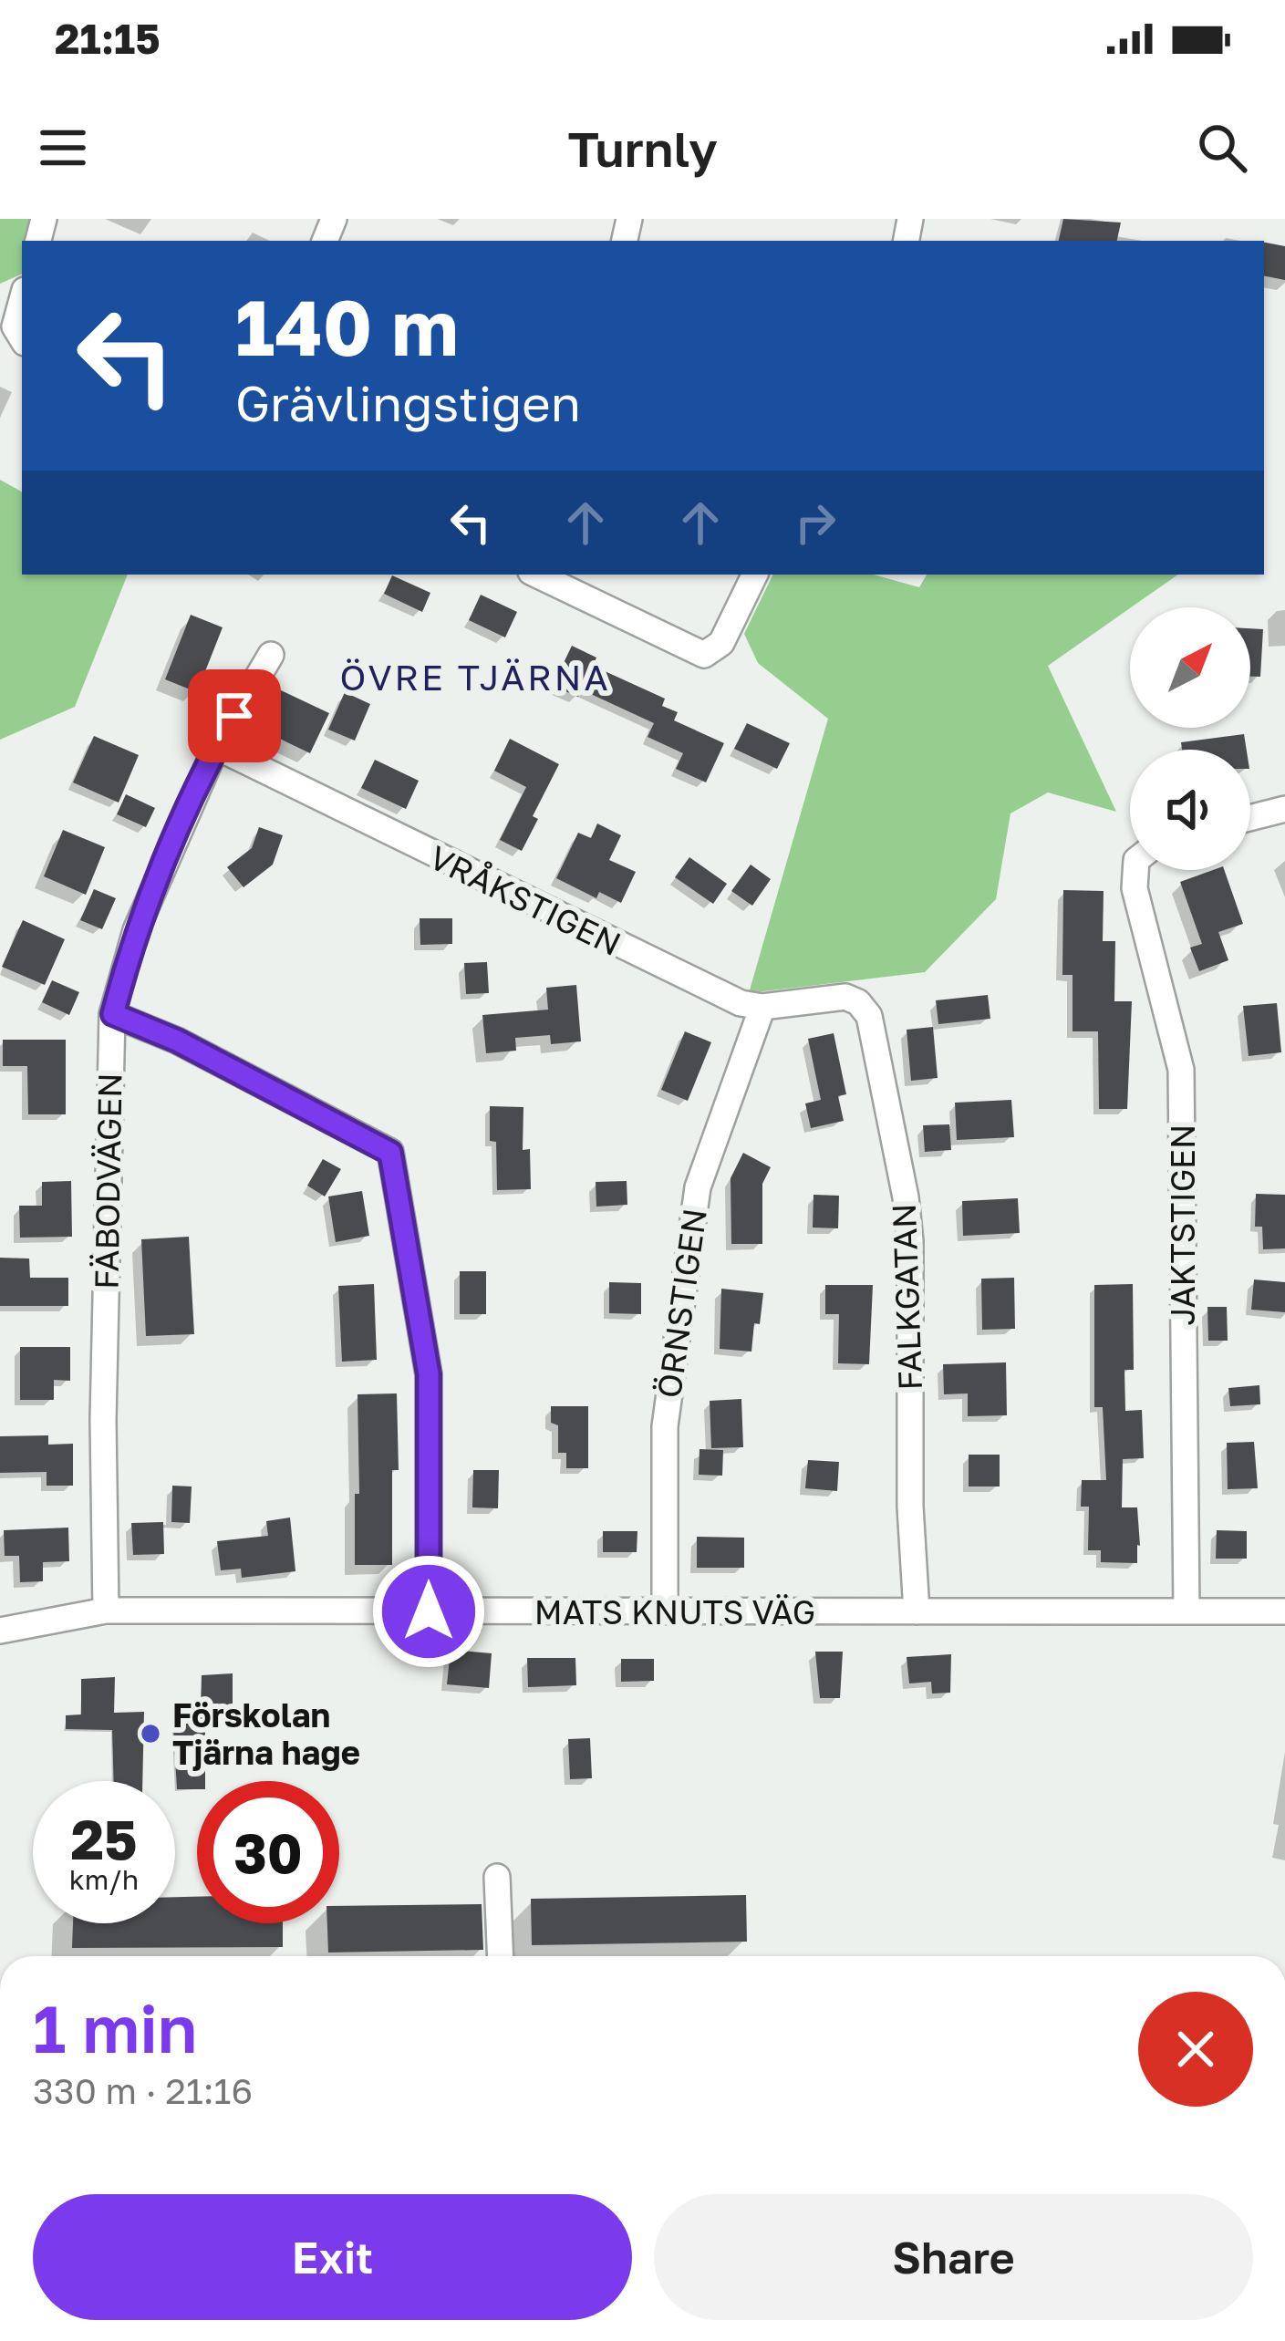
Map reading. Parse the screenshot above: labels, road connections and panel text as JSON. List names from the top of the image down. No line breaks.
{"streets":{"street":["VRÅKSTIGEN","FÄBODVÄGEN","JAKTSTIGEN","FALKGATAN","ÖRNSTIGEN","MATS KNUTS VÄG"]},"crossings":[["VRÅKSTIGEN","FÄBODVÄGEN"],["VRÅKSTIGEN","FALKGATAN"],["VRÅKSTIGEN","ÖRNSTIGEN"],["FÄBODVÄGEN","MATS KNUTS VÄG"],["JAKTSTIGEN","MATS KNUTS VÄG"],["FALKGATAN","MATS KNUTS VÄG"],["ÖRNSTIGEN","MATS KNUTS VÄG"]],"districts":["ÖVRE TJÄRNA"],"places":["Förskolan Tjärna hage"],"north":"top right","page":{"status":"21:15","header":"Turnly","turn":["140 m","Grävlingstigen"],"speed":"25 km/h","limit":"30","heading":["1 min","330 m · 21:16"],"buttons":["Exit","Share"]}}
